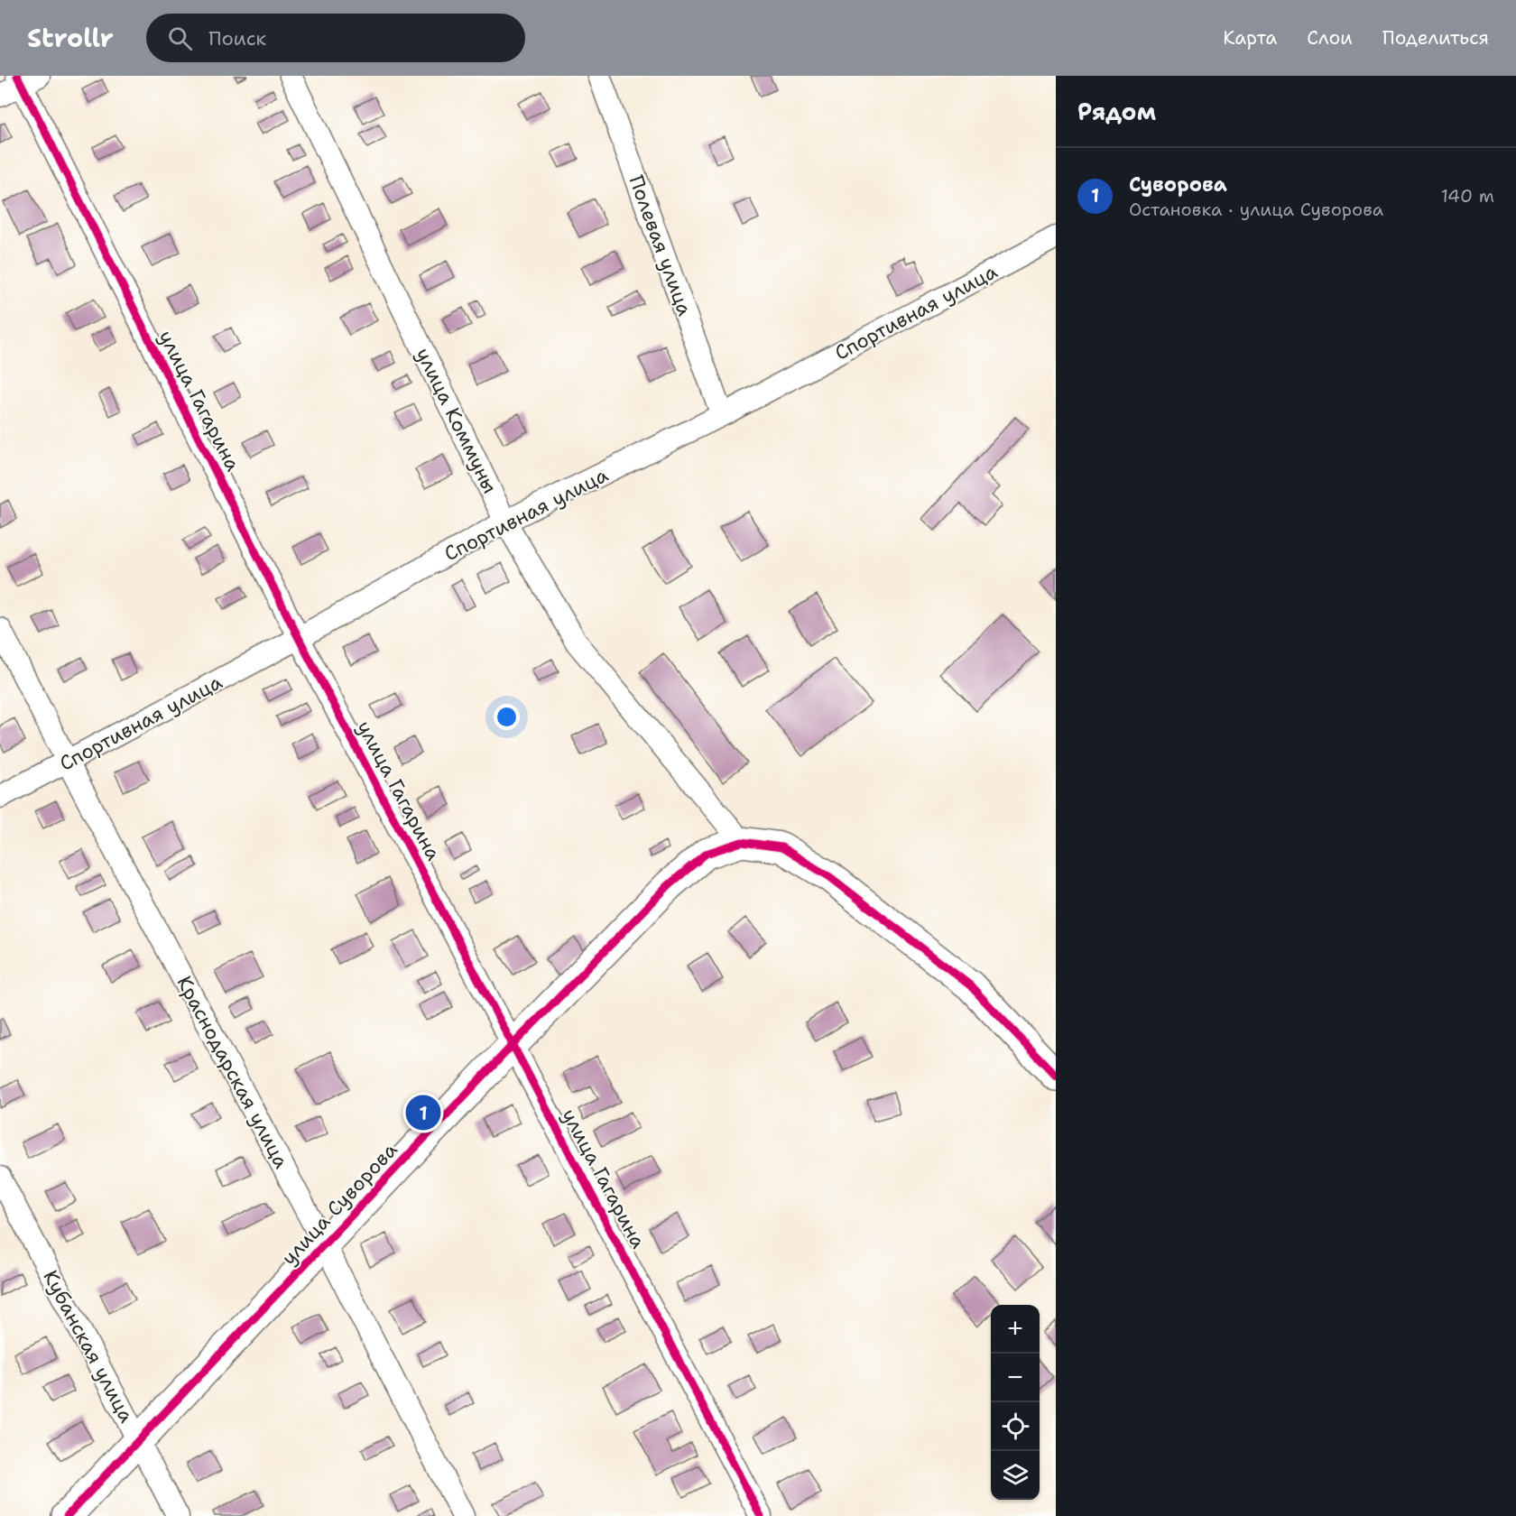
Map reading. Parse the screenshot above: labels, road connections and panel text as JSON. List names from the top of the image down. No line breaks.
{"streets":{"street":["Полевая улица","Спортивная улица","улица Гагарина","улица Коммуны","Краснодарская улица","улица Суворова","Кубанская улица"]},"crossings":[["Полевая улица","Спортивная улица"],["Спортивная улица","улица Гагарина"],["Спортивная улица","улица Коммуны"],["Спортивная улица","Краснодарская улица"],["улица Гагарина","улица Суворова"],["улица Коммуны","улица Суворова"],["Краснодарская улица","улица Суворова"],["улица Суворова","Кубанская улица"]],"page":{"header":"Strollr","search":"Поиск","nav":["Карта","Слои","Поделиться"],"heading":"Рядом","list":[{"mark":"1","name":"Суворова","note":"Остановка · улица Суворова","value":"140 m"}],"pins":"1","map_buttons":["+","−"]}}
